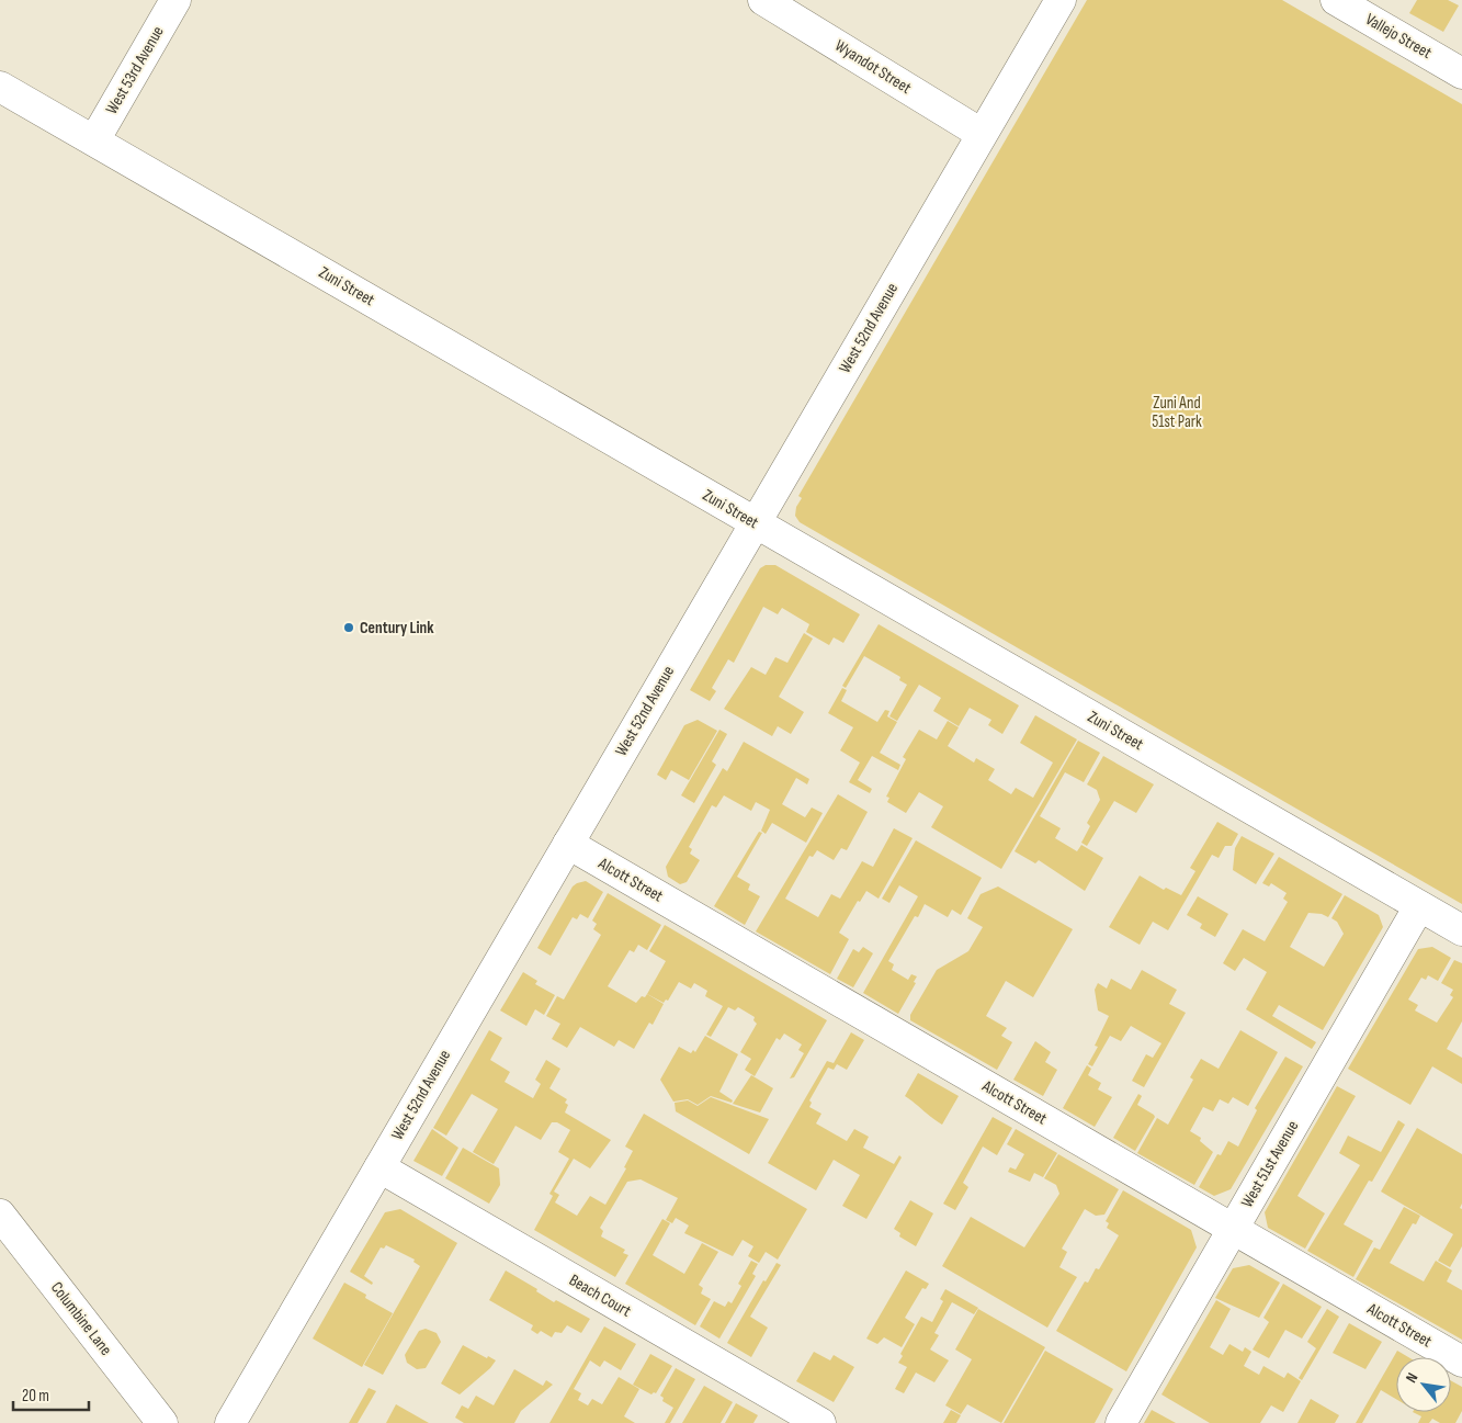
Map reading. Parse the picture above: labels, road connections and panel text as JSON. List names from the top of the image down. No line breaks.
{"streets":{"street":["Vallejo Street","Wyandot Street","West 53rd Avenue","Zuni Street","West 52nd Avenue","Alcott Street","West 51st Avenue","Beach Court","Columbine Lane"]},"crossings":[["Wyandot Street","West 52nd Avenue"],["West 53rd Avenue","Zuni Street"],["Zuni Street","West 52nd Avenue"],["Zuni Street","West 51st Avenue"],["West 52nd Avenue","Alcott Street"],["West 52nd Avenue","Beach Court"],["Alcott Street","West 51st Avenue"]],"parks":["Zuni And 51st Park"],"places":["Century Link"],"scale_bar":"20 m","north":"top left"}
